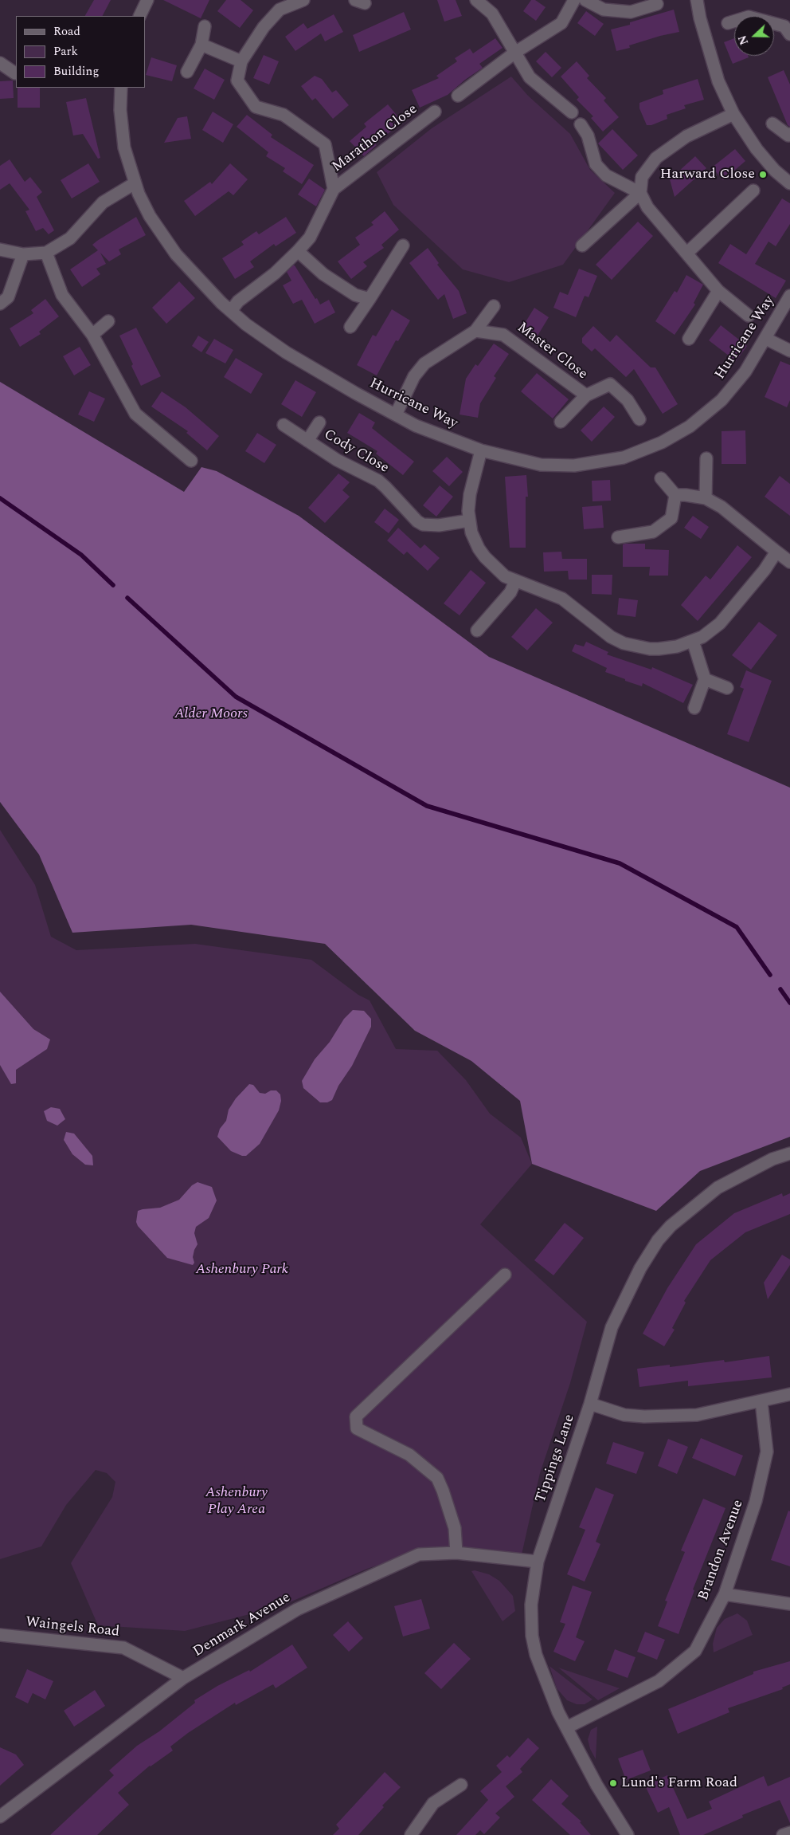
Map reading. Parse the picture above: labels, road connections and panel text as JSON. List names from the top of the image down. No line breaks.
{"streets":{"street":["Marathon Close","Hurricane Way","Master Close","Cody Close","Tippings Lane","Brandon Avenue","Denmark Avenue","Waingels Road"]},"crossings":[["Marathon Close","Hurricane Way"],["Tippings Lane","Brandon Avenue"],["Tippings Lane","Denmark Avenue"],["Denmark Avenue","Waingels Road"]],"parks":["Alder Moors","Ashenbury Park","Ashenbury Play Area"],"places":["Harward Close","Lund's Farm Road"],"legend":["Road","Park","Building"],"north":"left"}
